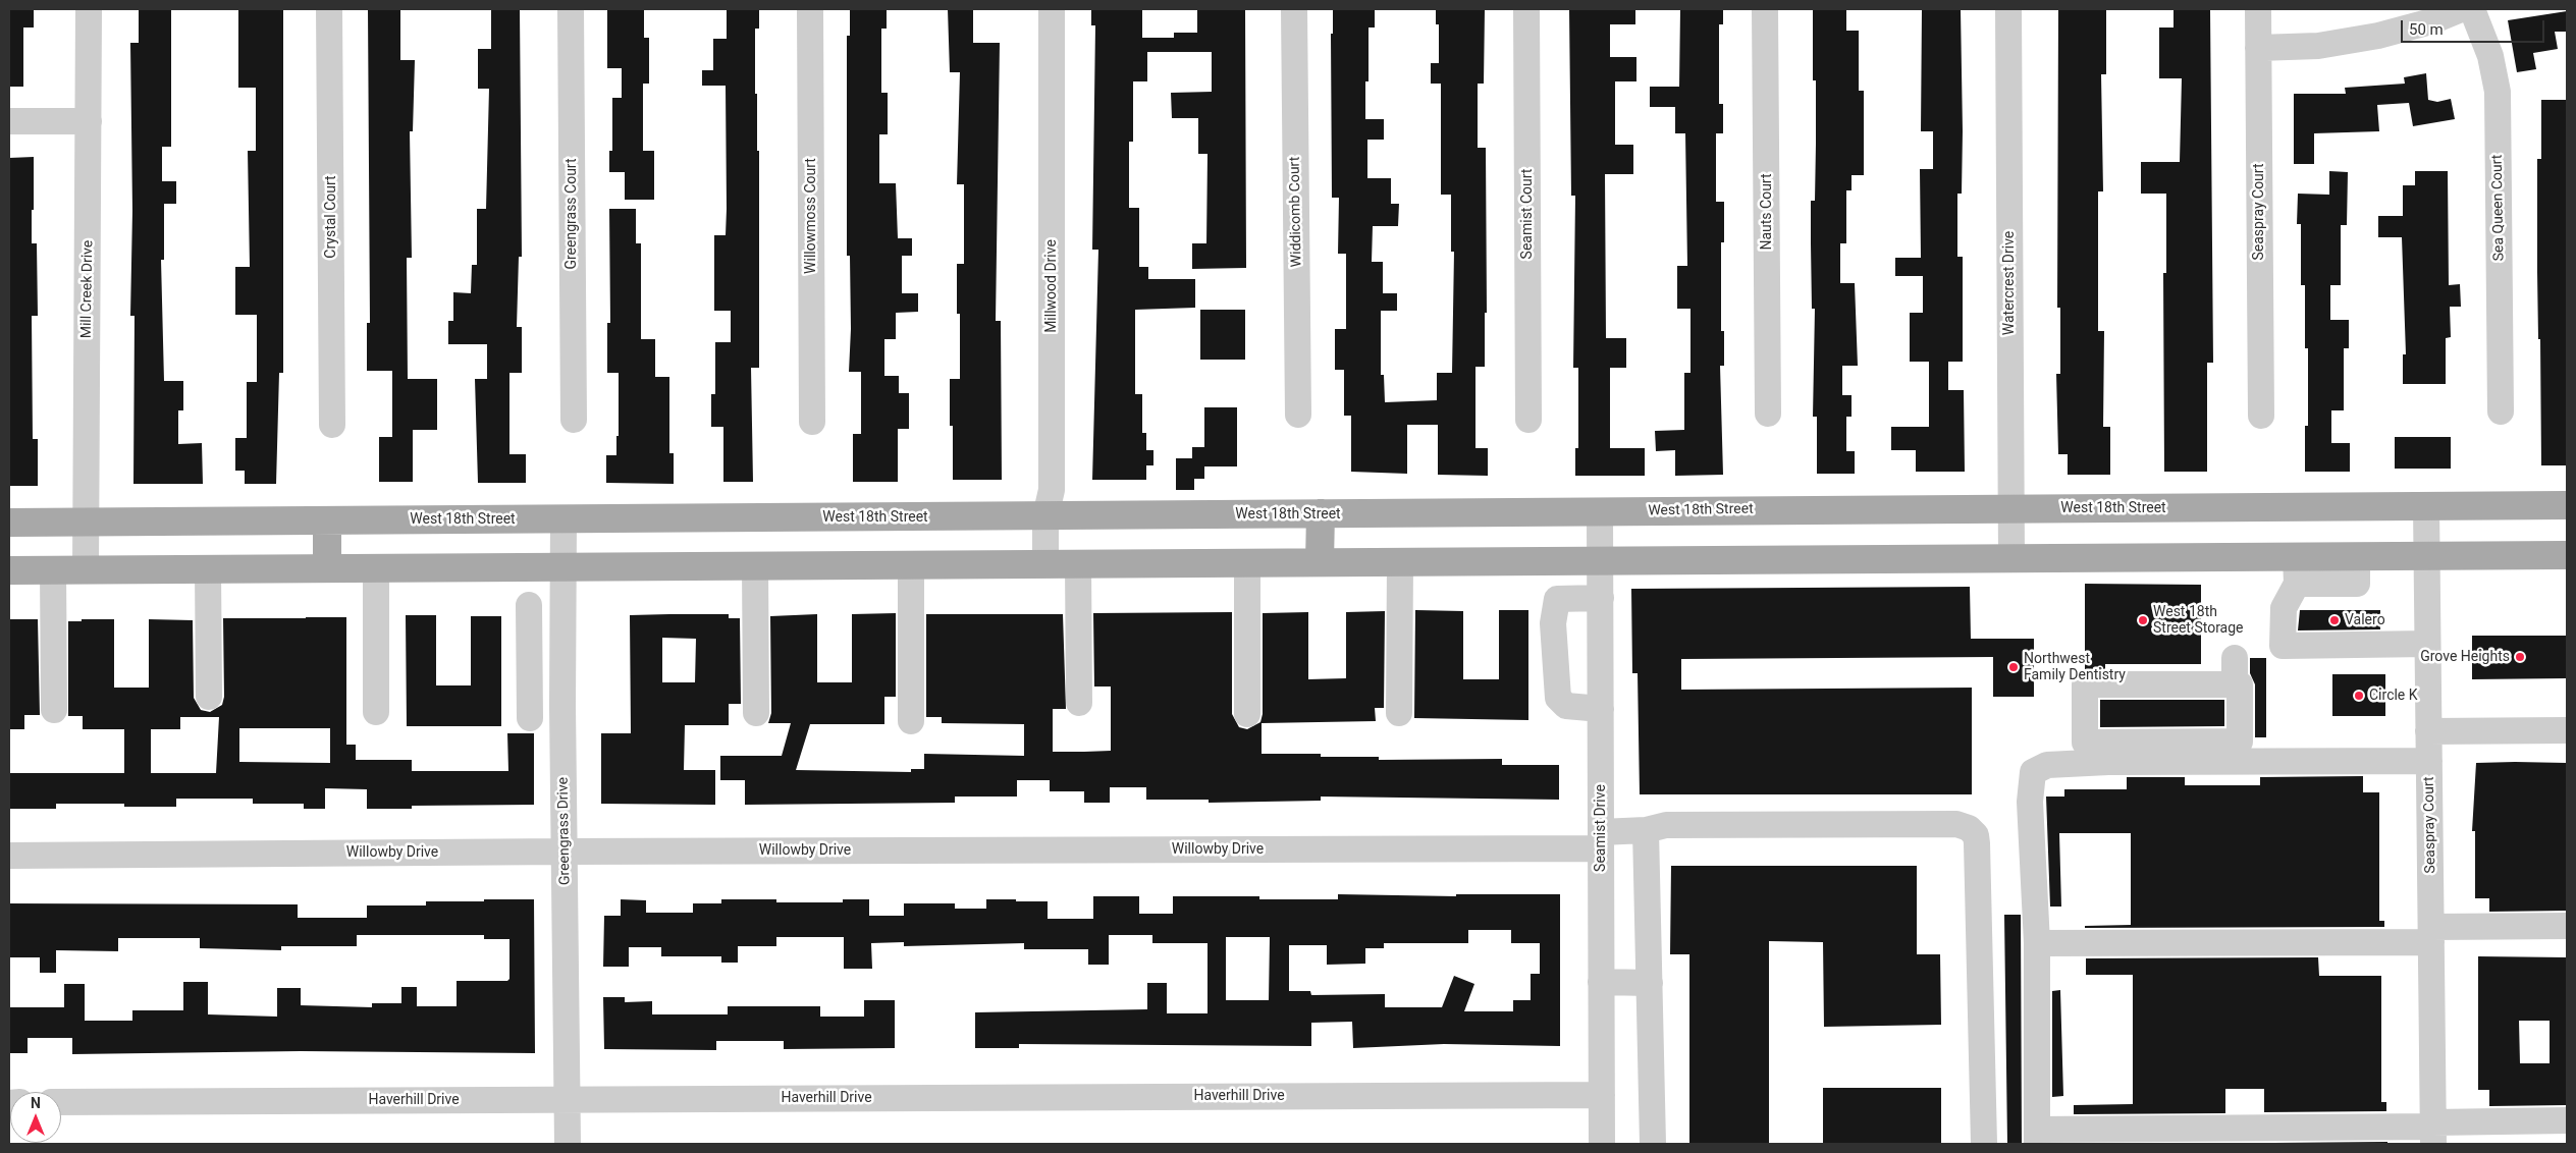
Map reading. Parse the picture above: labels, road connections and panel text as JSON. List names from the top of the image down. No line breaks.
{"streets":{"main road":["West 18th Street"],"street":["Sea Queen Court","Widdicomb Court","Nauts Court","Seaspray Court","Greengrass Court","Seamist Court","Willowmoss Court","Crystal Court","Watercrest Drive","Millwood Drive","Mill Creek Drive","Seamist Drive","Greengrass Drive","Willowby Drive","Haverhill Drive"]},"crossings":[["Seaspray Court","West 18th Street"],["Watercrest Drive","West 18th Street"],["Millwood Drive","West 18th Street"],["Mill Creek Drive","West 18th Street"],["West 18th Street","Seamist Drive"],["West 18th Street","Greengrass Drive"],["Seamist Drive","Willowby Drive"],["Seamist Drive","Haverhill Drive"],["Greengrass Drive","Willowby Drive"],["Greengrass Drive","Haverhill Drive"]],"places":["West 18th Street Storage","Valero","Grove Heights","Northwest Family Dentistry","Circle K"],"scale_bar":"50 m","north":"top"}
